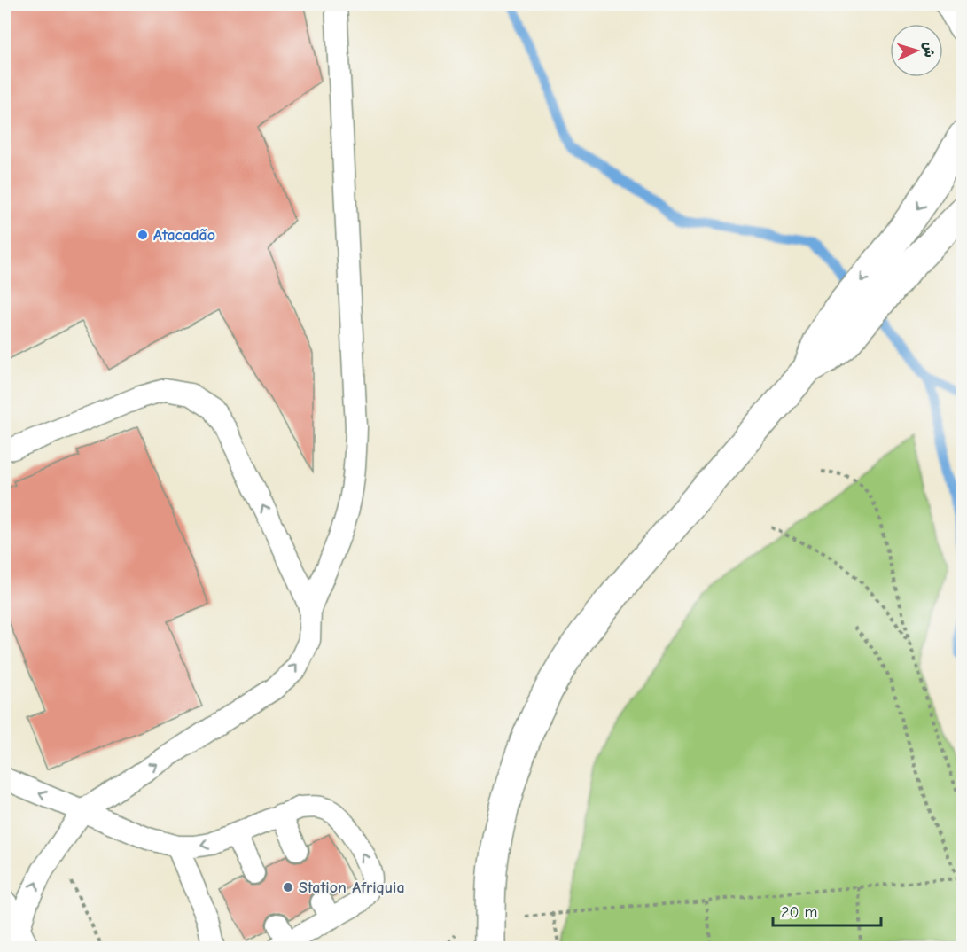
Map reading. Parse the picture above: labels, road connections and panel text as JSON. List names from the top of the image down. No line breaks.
{"places":["Atacadão","Station Afriquia"],"scale_bar":"20 m","north":"right"}
